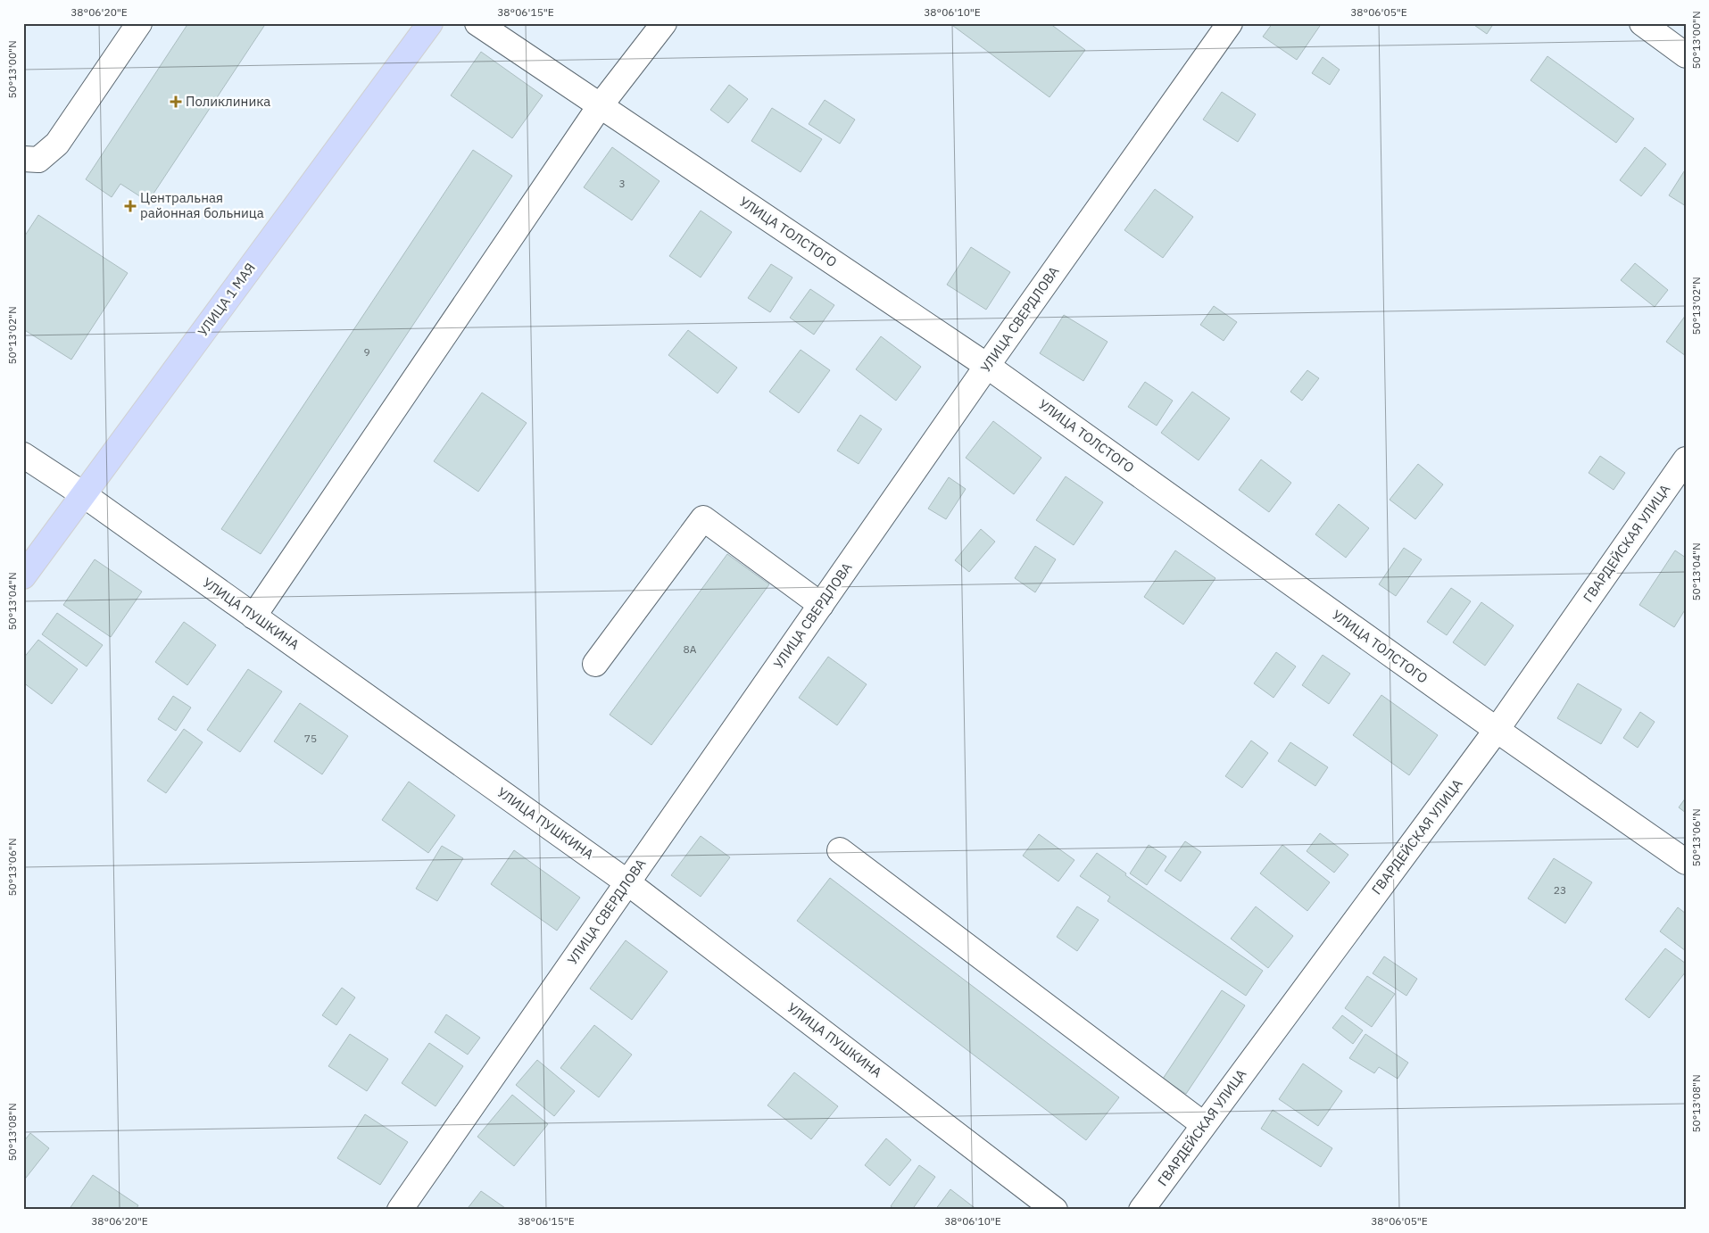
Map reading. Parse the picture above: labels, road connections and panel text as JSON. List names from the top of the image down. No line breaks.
{"streets":{"main road":["УЛИЦА 1 МАЯ"],"street":["УЛИЦА ТОЛСТОГО","УЛИЦА СВЕРДЛОВА","ГВАРДЕЙСКАЯ УЛИЦА","УЛИЦА ПУШКИНА"]},"crossings":[["УЛИЦА ТОЛСТОГО","УЛИЦА СВЕРДЛОВА"],["УЛИЦА ТОЛСТОГО","ГВАРДЕЙСКАЯ УЛИЦА"],["УЛИЦА 1 МАЯ","УЛИЦА ПУШКИНА"],["УЛИЦА СВЕРДЛОВА","УЛИЦА ПУШКИНА"]],"places":{"health":["Поликлиника","Центральная районная больница"]},"house_numbers":["3","9","8А","75","23"],"coordinates":["38°06'20\"E","38°06'15\"E","38°06'10\"E","38°06'05\"E","50°13'00\"N","50°13'02\"N","50°13'04\"N","50°13'06\"N","50°13'08\"N"]}
